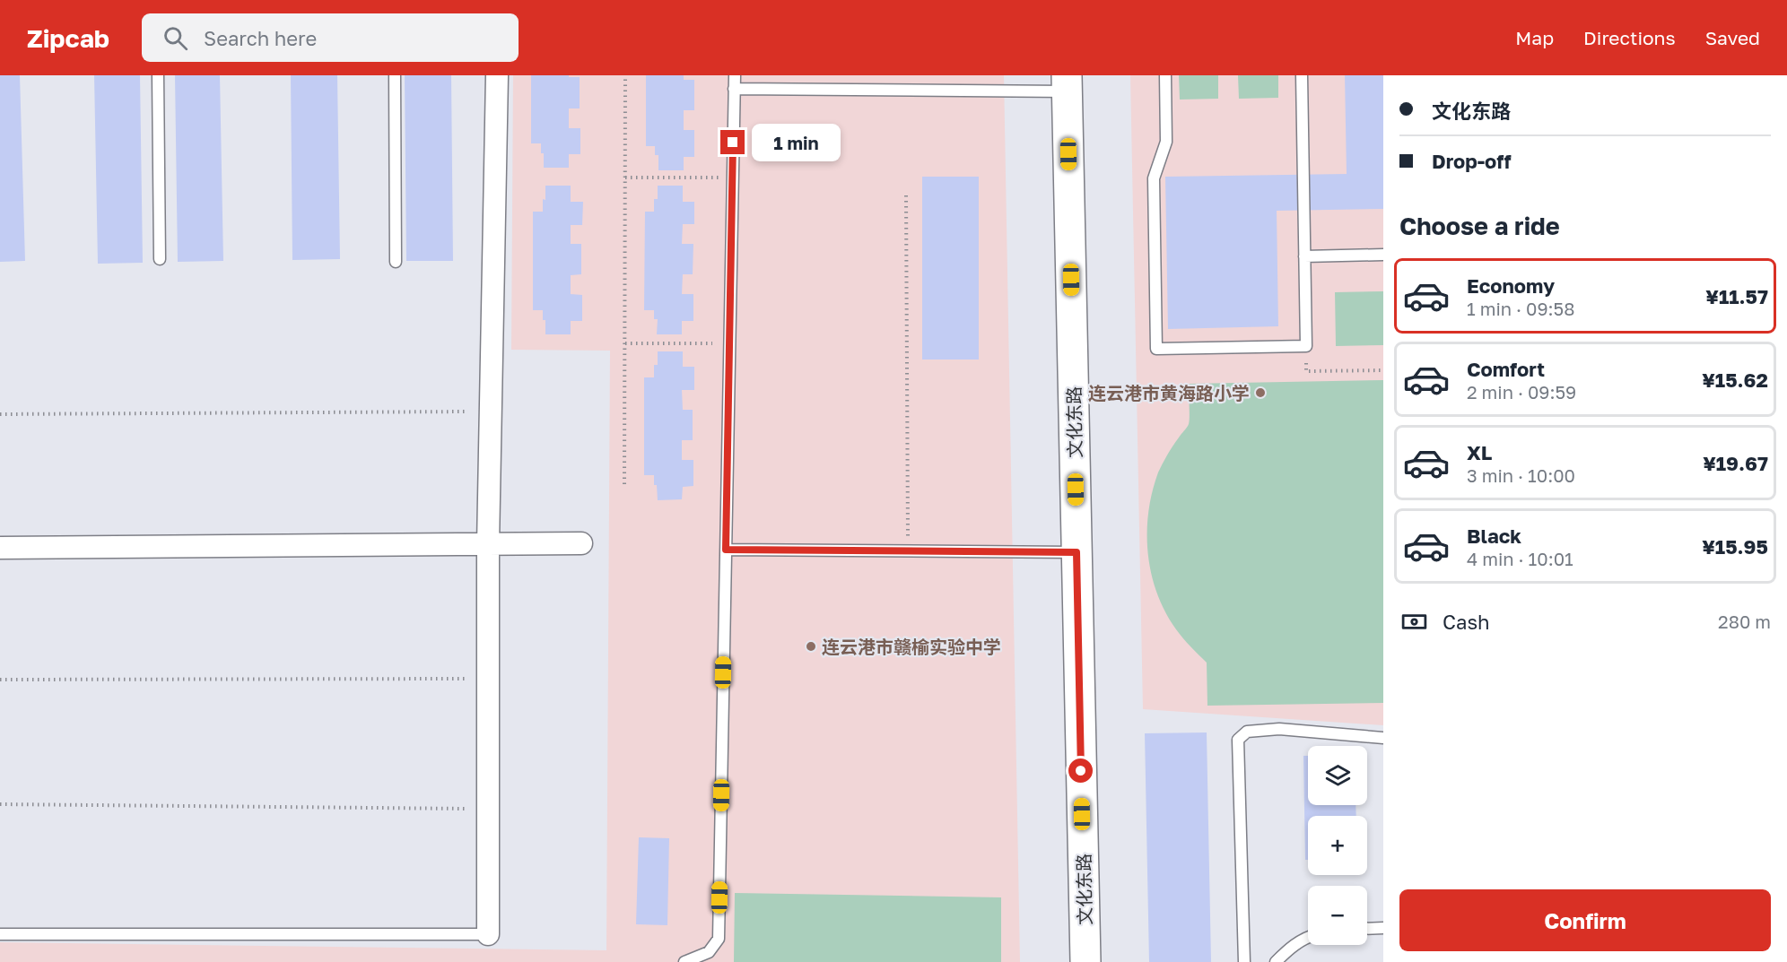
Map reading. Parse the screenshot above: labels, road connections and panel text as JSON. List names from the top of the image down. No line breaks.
{"streets":{"street":["文化东路"]},"places":["连云港市黄海路小学","连云港市赣榆实验中学"],"page":{"header":"Zipcab","search":"Search here","nav":["Map","Directions","Saved"],"banner":["文化东路","Drop-off"],"bubble":"1 min","heading":"Choose a ride","list":[{"name":"Economy","note":"1 min · 09:58","value":"¥11.57"},{"name":"Comfort","note":"2 min · 09:59","value":"¥15.62"},{"name":"XL","note":"3 min · 10:00","value":"¥19.67"},{"name":"Black","note":"4 min · 10:01","value":"¥15.95"}],"pay":["Cash","280 m"],"map_buttons":["+","−"],"buttons":"Confirm"}}
